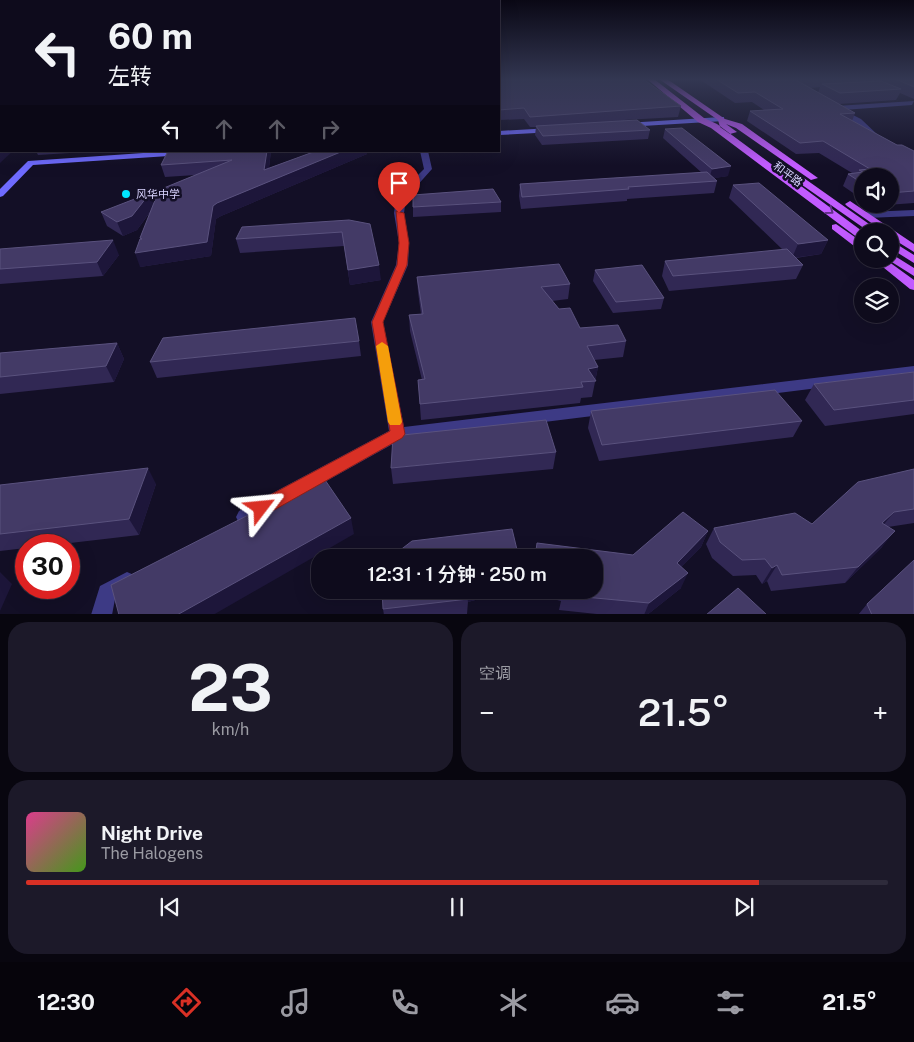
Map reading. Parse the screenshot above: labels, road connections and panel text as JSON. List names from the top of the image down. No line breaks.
{"streets":{"main road":["和平路"]},"places":["风华中学"],"page":{"turn":["60 m","左转"],"limit":"30","trip":"12:31 · 1 分钟 · 250 m","tile":[["23","km/h"],"空调"],"heat":["−","21.5°","+"],"song":["Night Drive","The Halogens"],"tabs":["12:30","21.5°"]}}
